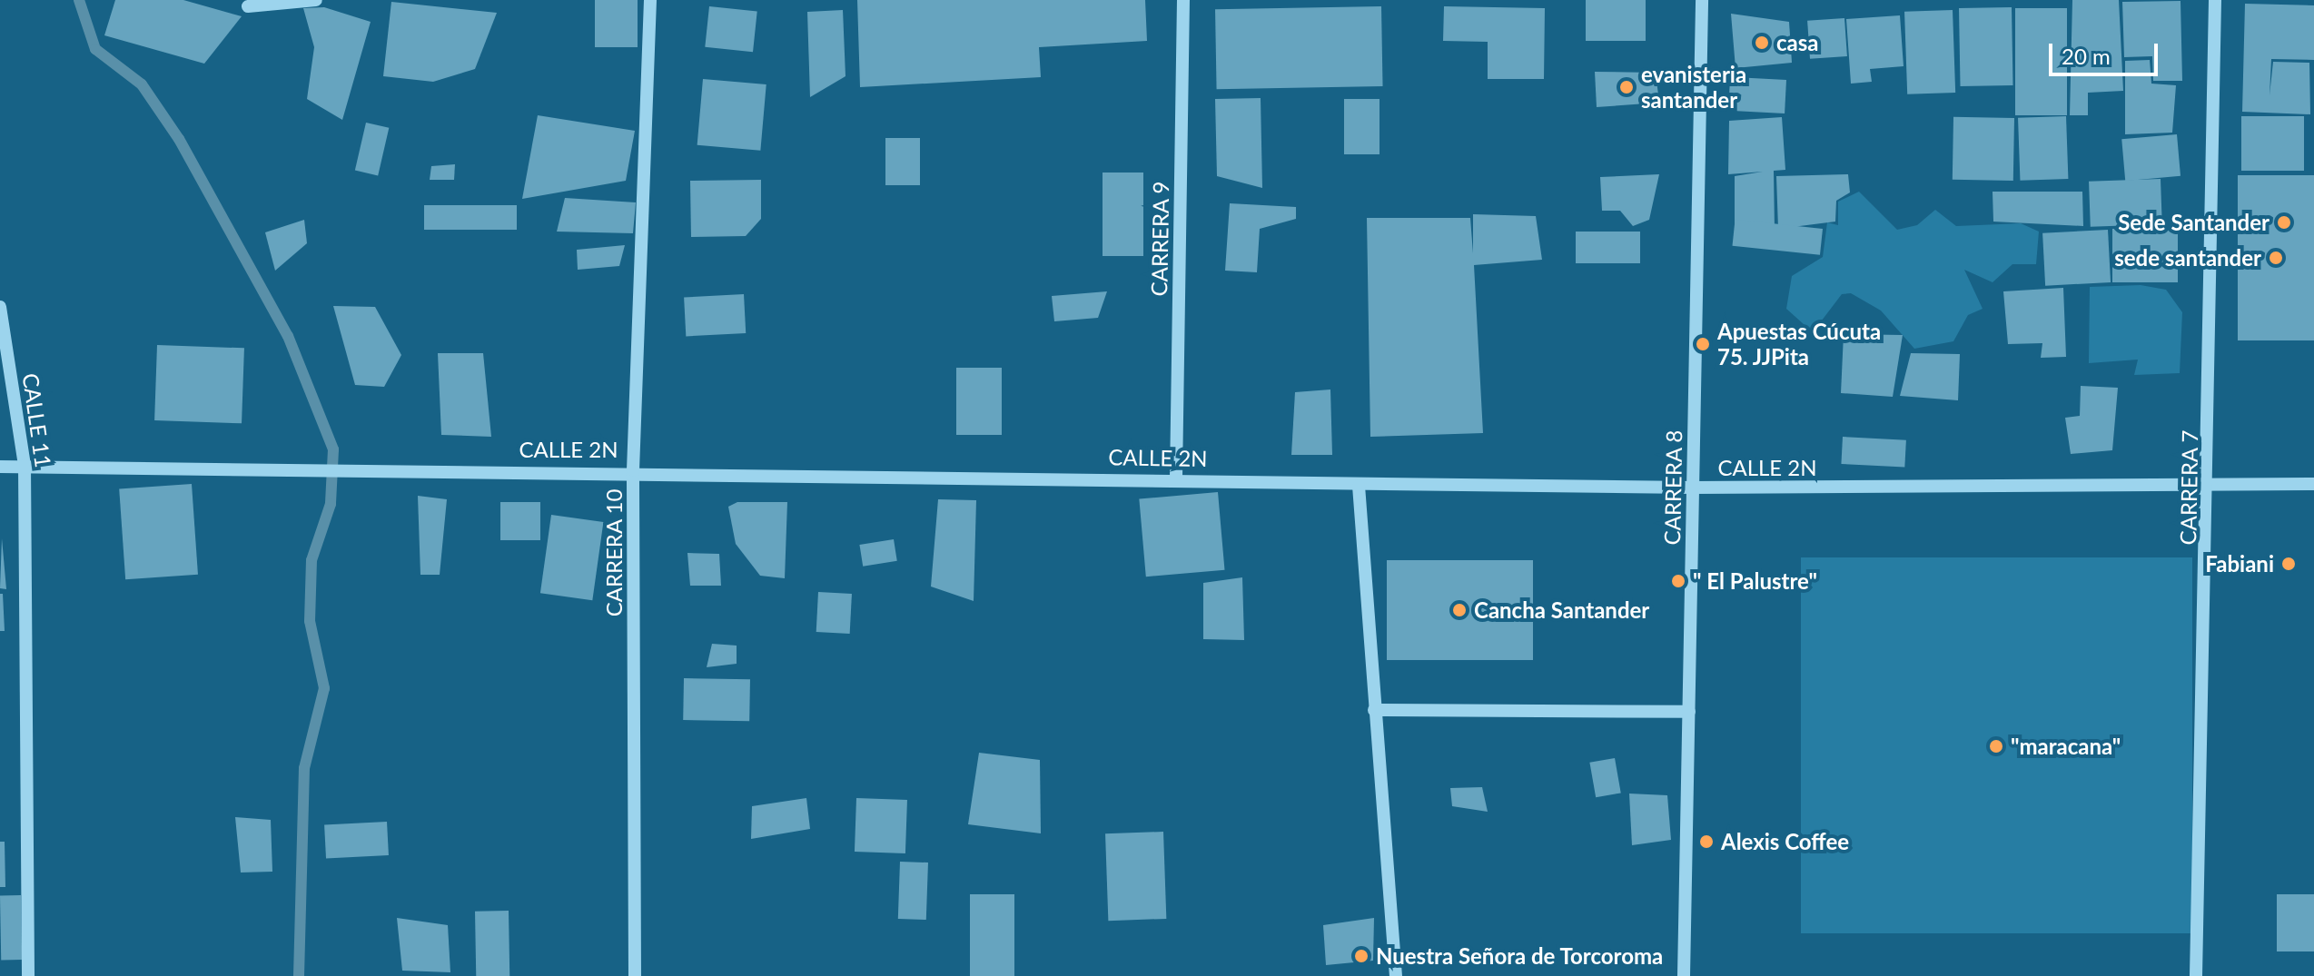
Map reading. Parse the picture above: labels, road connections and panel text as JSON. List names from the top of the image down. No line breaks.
{"streets":{"street":["CARRERA 9","CALLE 11","CALLE 2N","CARRERA 8","CARRERA 7","CARRERA 10"]},"crossings":[["CARRERA 9","CALLE 2N"],["CALLE 11","CALLE 2N"],["CALLE 2N","CARRERA 8"],["CALLE 2N","CARRERA 7"],["CALLE 2N","CARRERA 10"]],"places":["casa","evanisteria santander","Sede Santander","sede santander","Apuestas Cúcuta 75. JJPita","Fabiani","\" El Palustre\"","Cancha Santander","\"maracana\"","Alexis Coffee","Nuestra Señora de Torcoroma"],"scale_bar":"20 m"}
